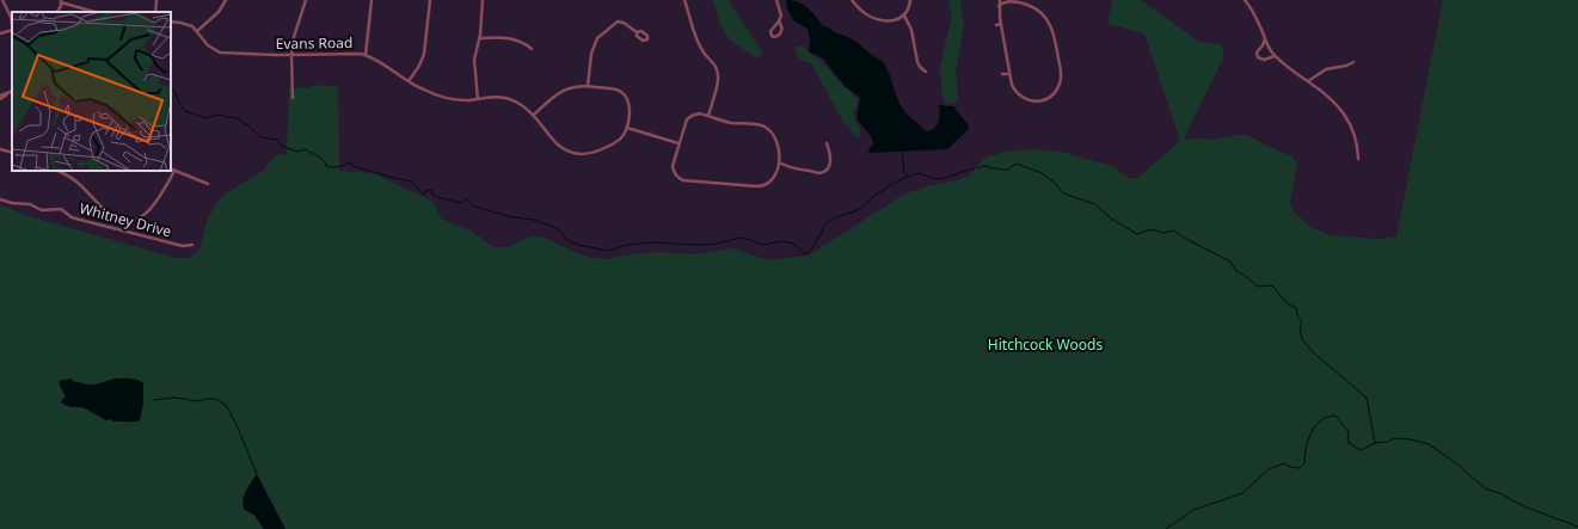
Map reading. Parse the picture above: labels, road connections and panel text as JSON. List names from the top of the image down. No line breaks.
{"streets":{"street":["Evans Road","Whitney Drive"]},"parks":["Hitchcock Woods"]}
